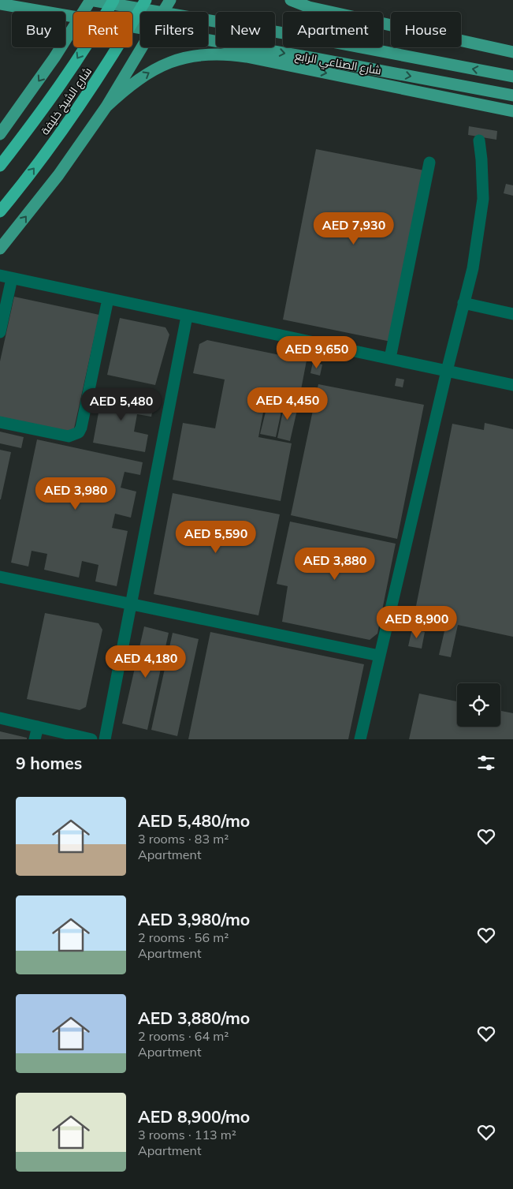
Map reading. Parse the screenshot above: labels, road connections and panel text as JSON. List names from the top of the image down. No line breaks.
{"streets":{"highway":["شارع الشيخ خليفة"],"main road":["شارع الصناعي الرابع"]},"page":{"chip":["Buy","Rent","Filters","New","Apartment","House"],"price":["AED 7,930","AED 9,650","AED 4,450","AED 5,480","AED 3,980","AED 5,590","AED 3,880","AED 8,900","AED 4,180"],"heading":"9 homes","list":[{"name":"AED 5,480/mo","note":"3 rooms · 83 m² · Apartment"},{"name":"AED 3,980/mo","note":"2 rooms · 56 m² · Apartment"},{"name":"AED 3,880/mo","note":"2 rooms · 64 m² · Apartment"},{"name":"AED 8,900/mo","note":"3 rooms · 113 m² · Apartment"}]}}
